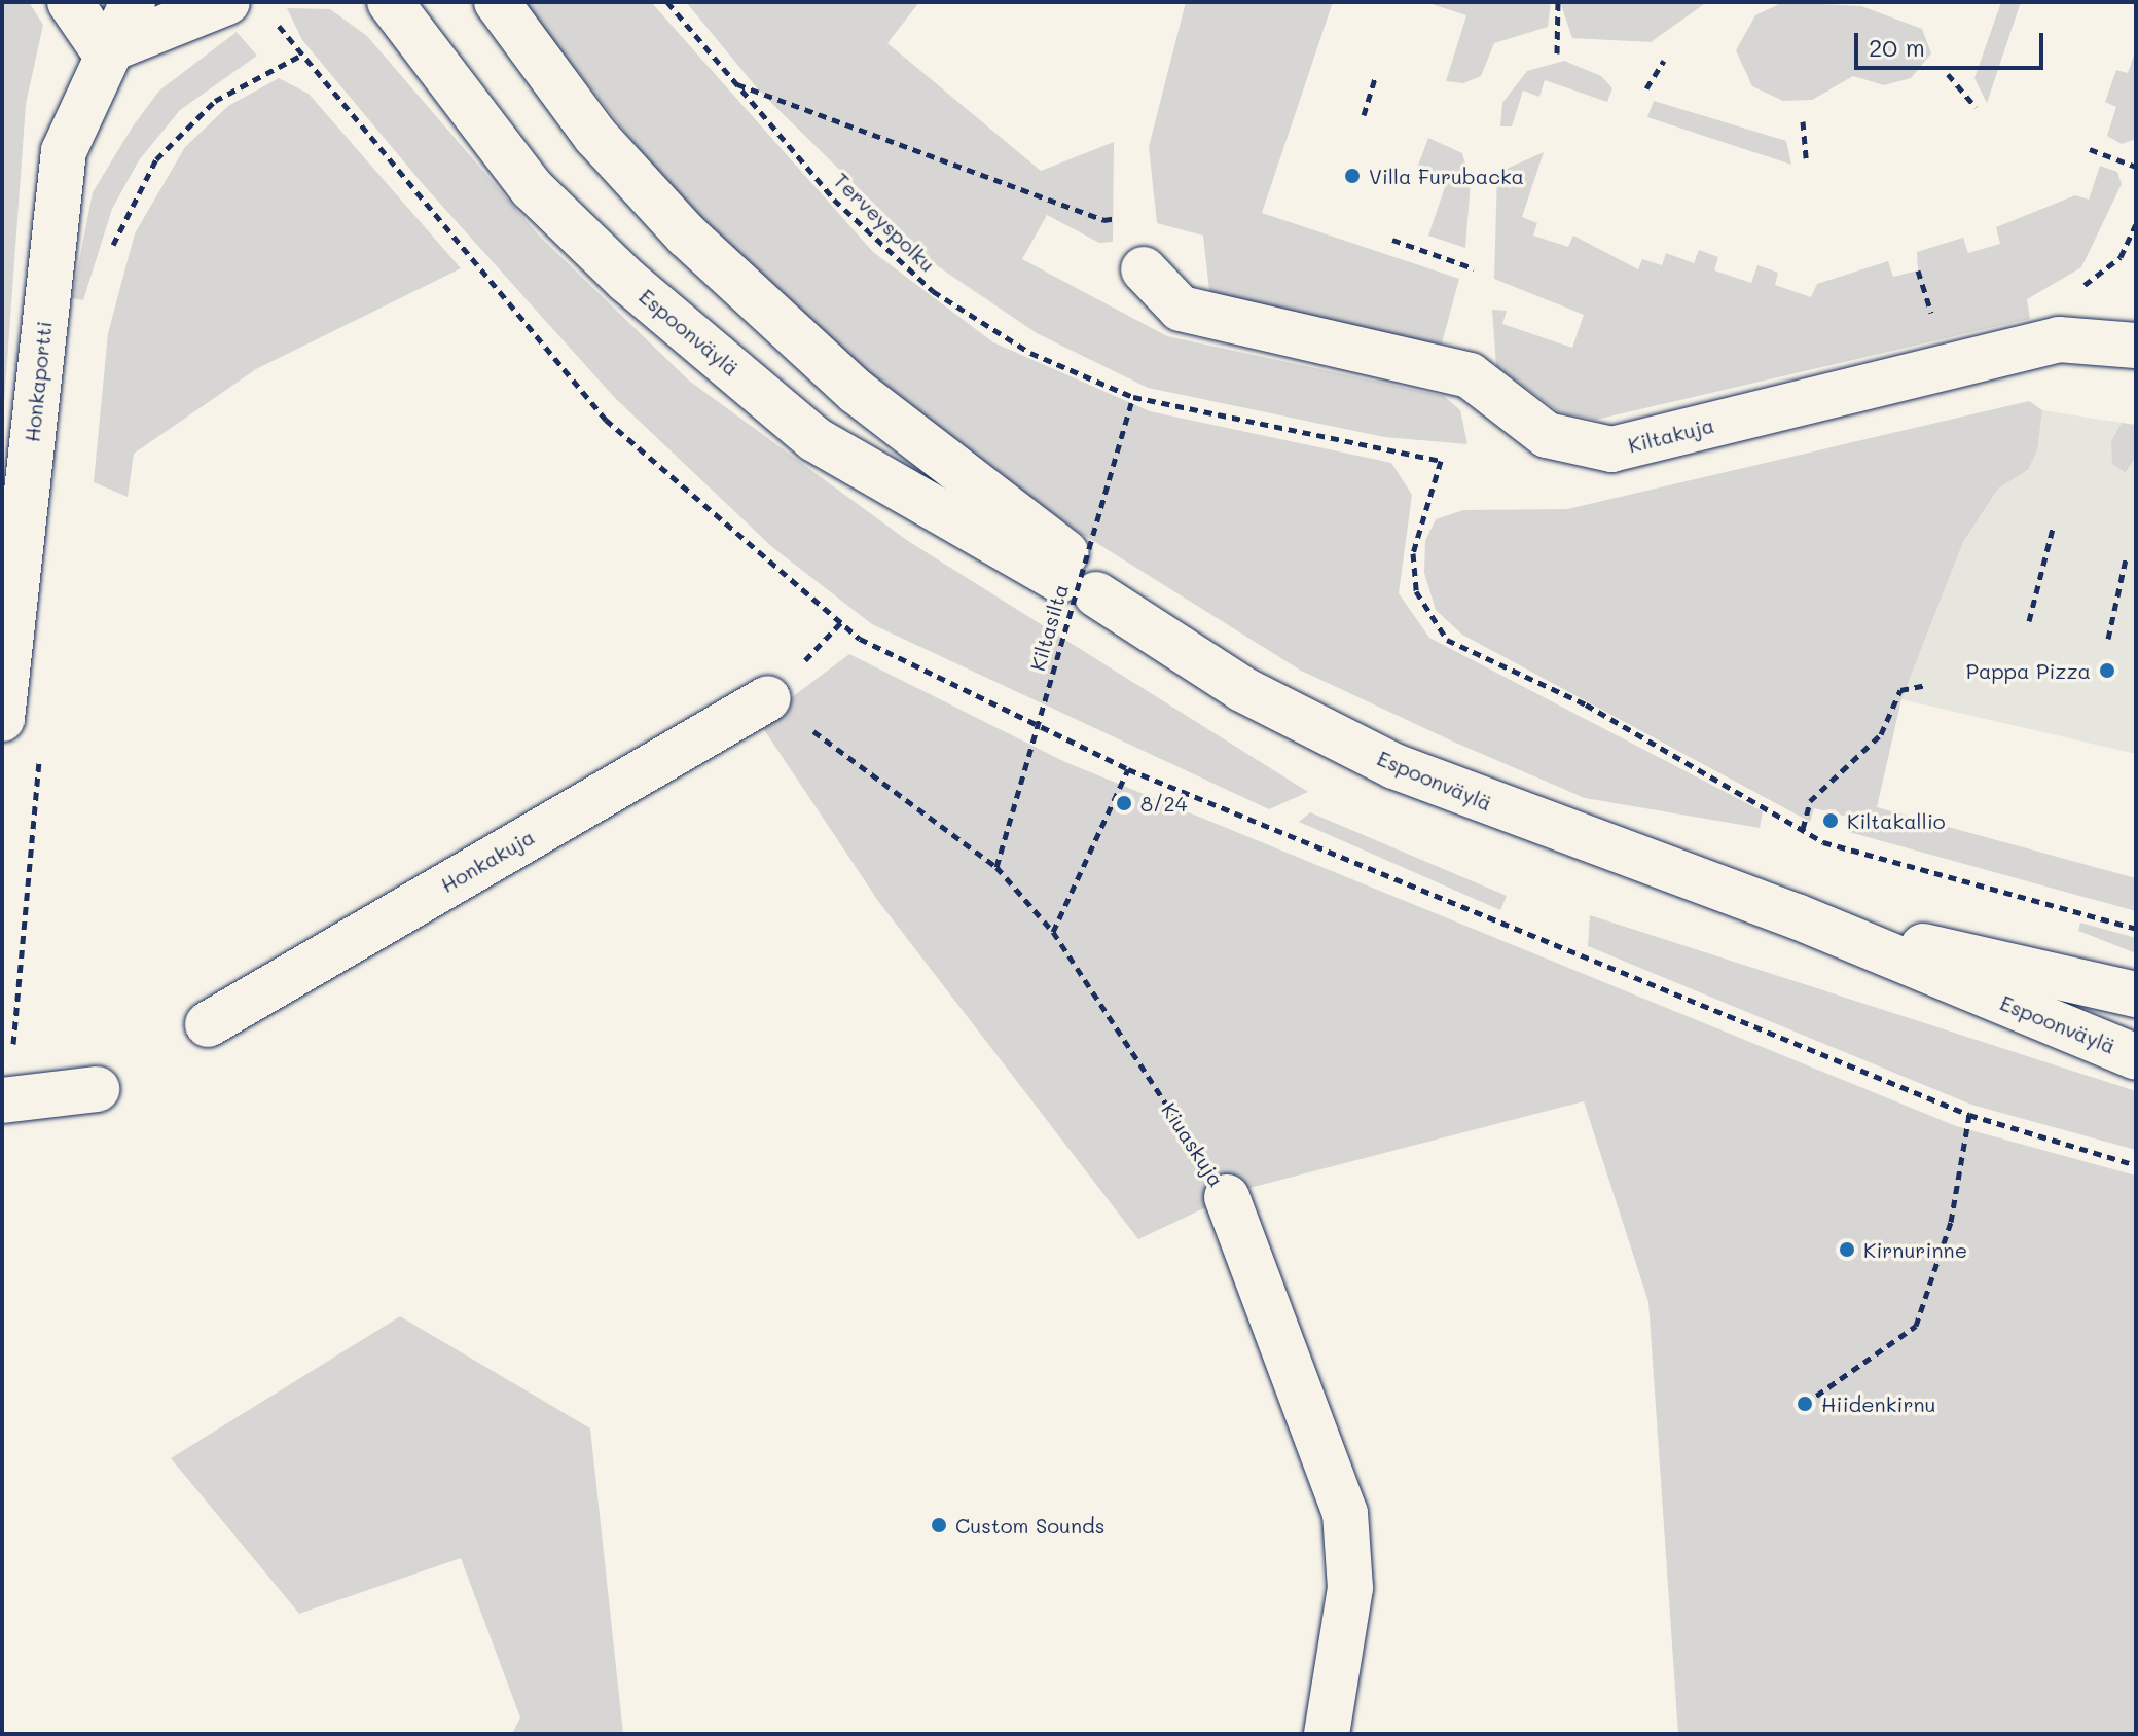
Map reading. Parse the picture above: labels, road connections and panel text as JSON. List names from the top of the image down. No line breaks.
{"streets":{"street":["Espoonväylä","Honkaportti","Kiltakuja","Honkakuja","Kiuaskuja"],"path":["Terveyspolku","Kiltasilta"]},"crossings":[["Terveyspolku","Kiltasilta"],["Kiltasilta","Kiuaskuja"],["Honkakuja","Kiuaskuja"]],"places":["Villa Furubacka","Pappa Pizza","8/24","Kiltakallio","Kirnurinne","Hiidenkirnu","Custom Sounds"],"scale_bar":"20 m"}
